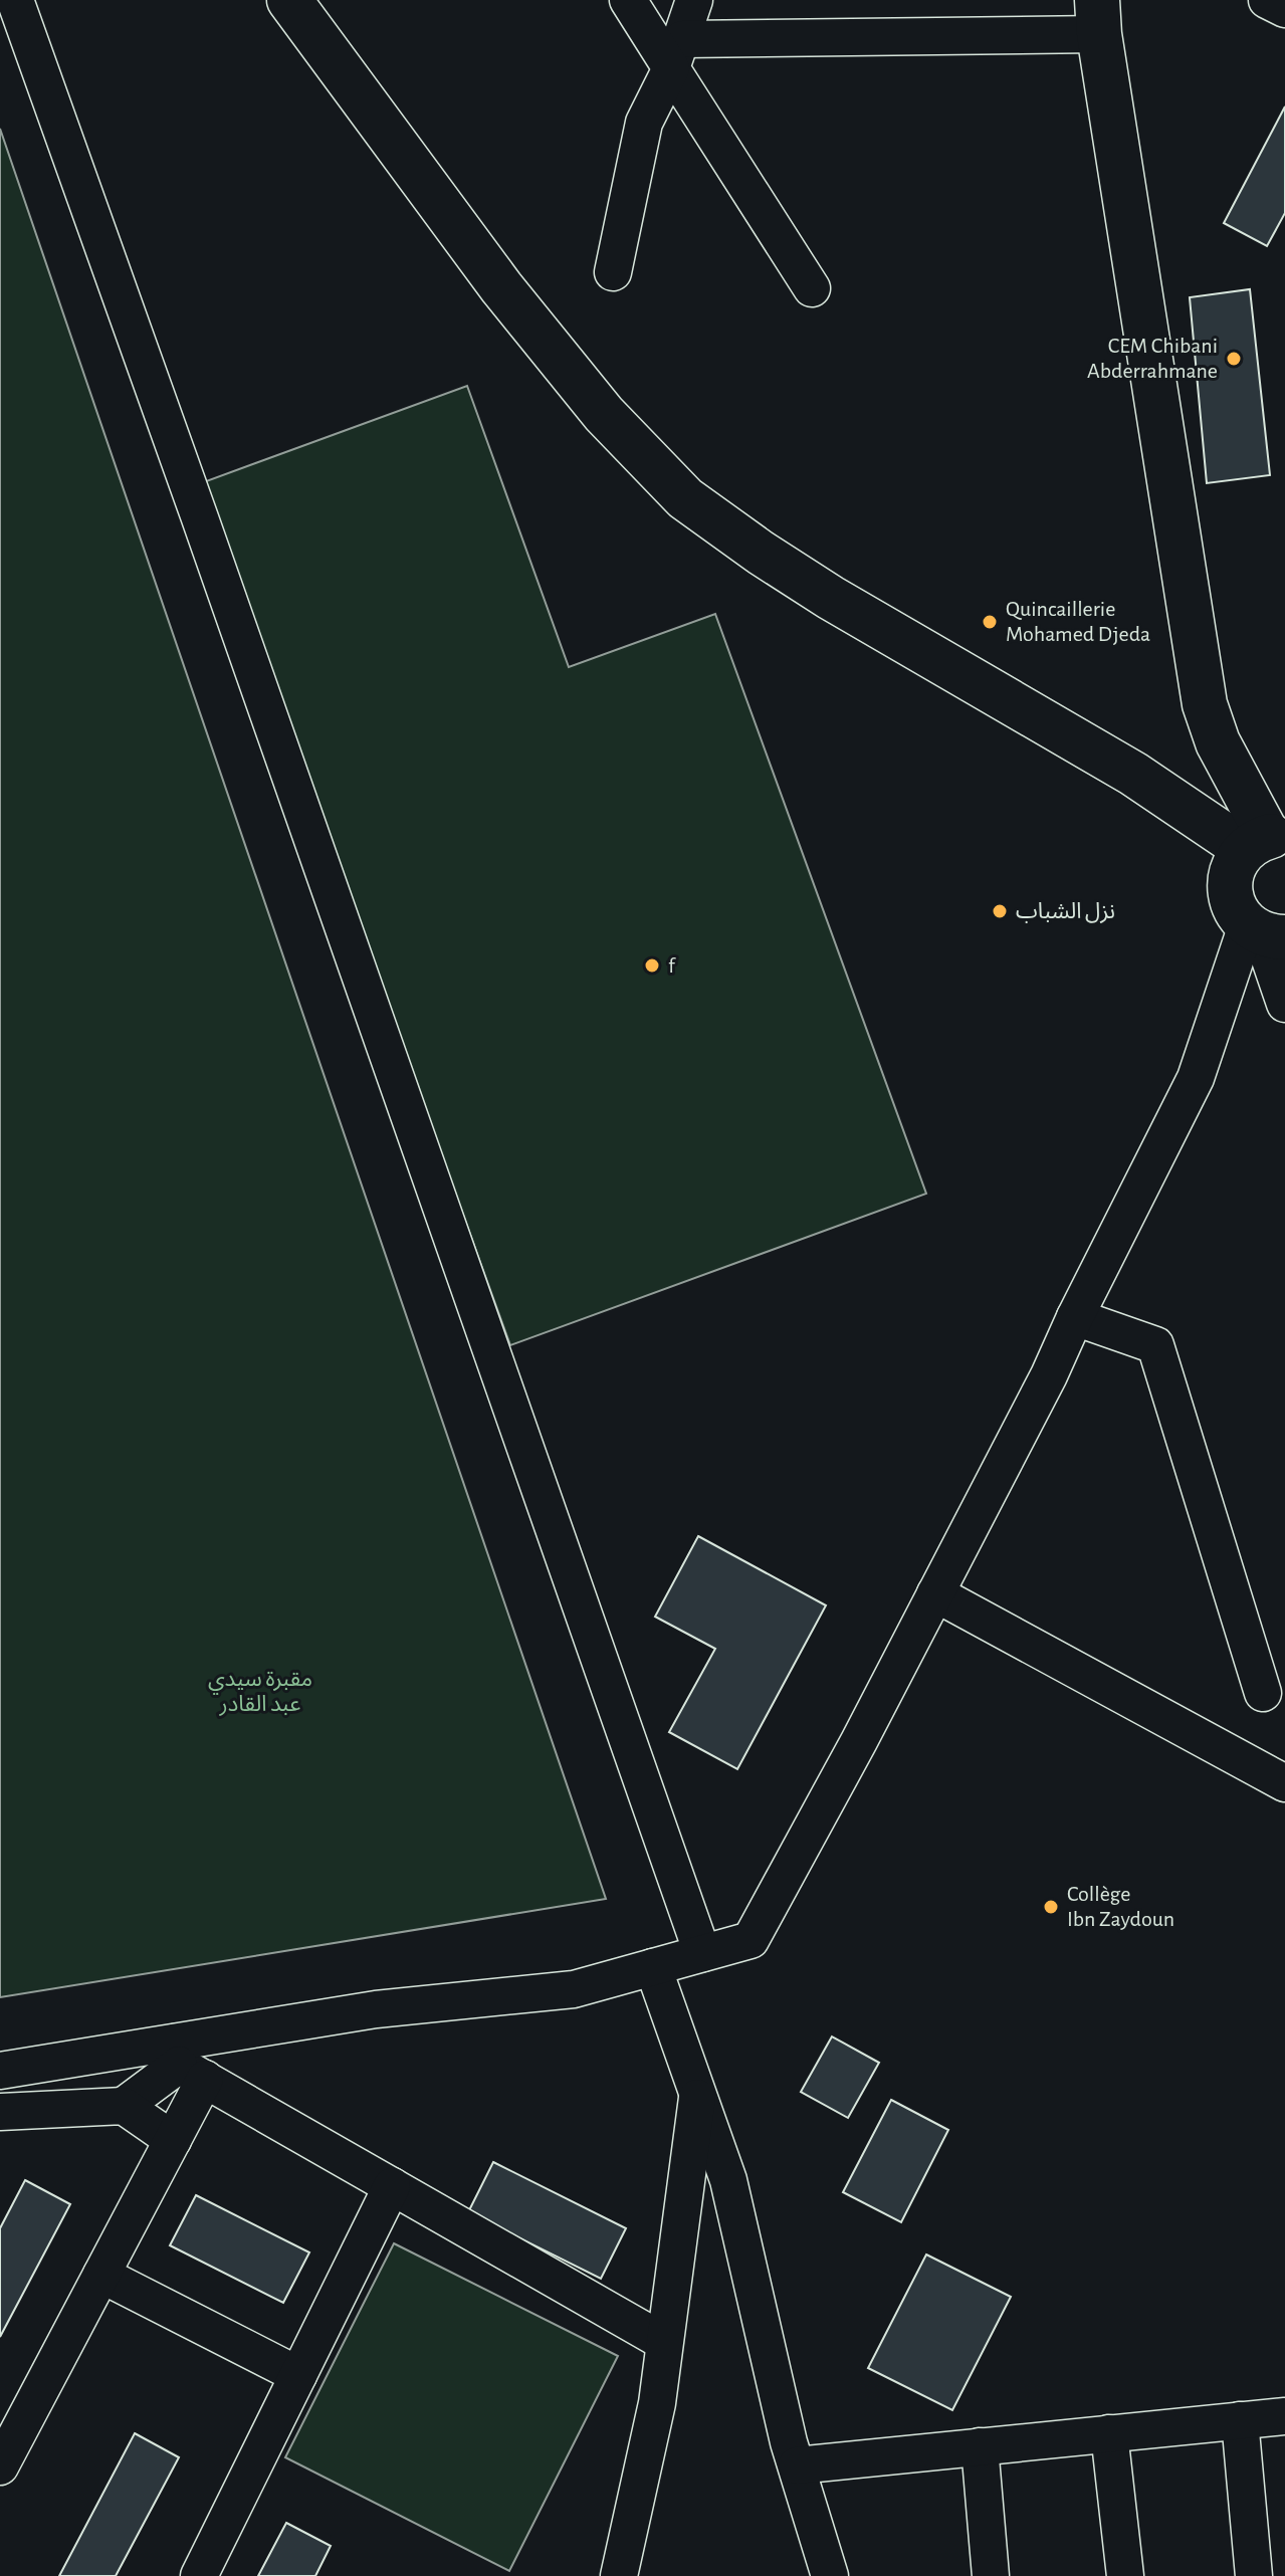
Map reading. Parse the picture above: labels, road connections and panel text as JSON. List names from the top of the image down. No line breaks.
{"parks":["مقبرة سيدي عبد القادر"],"places":["CEM Chibani Abderrahmane","Quincaillerie Mohamed Djeda","نزل الشباب","f","Collège Ibn Zaydoun"]}
